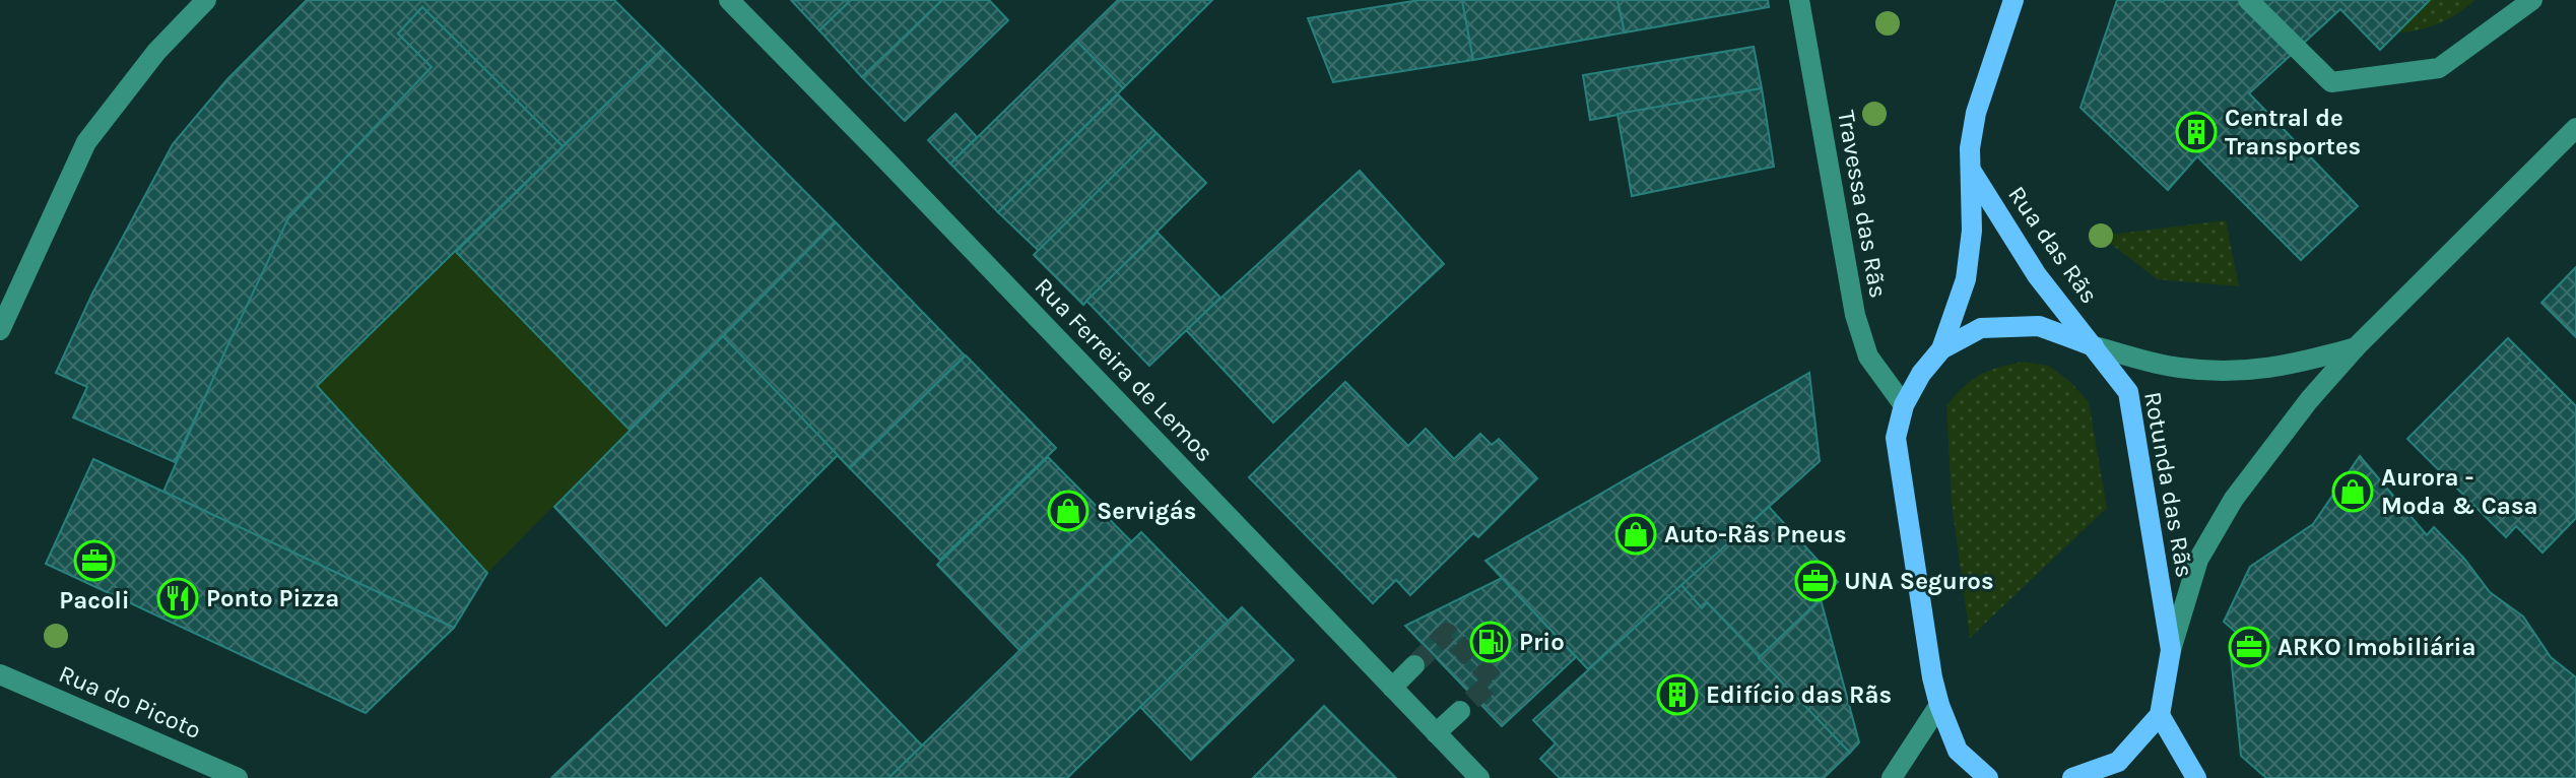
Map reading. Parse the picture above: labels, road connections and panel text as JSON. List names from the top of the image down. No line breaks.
{"streets":{"main road":["Rua das Rãs","Rotunda das Rãs"],"street":["Travessa das Rãs","Rua Ferreira de Lemos","Rua do Picoto"]},"crossings":[["Rua das Rãs","Rotunda das Rãs"]],"places":{"building":["Central de Transportes","Edifício das Rãs"],"shop":["Aurora - Moda & Casa","Servigás","Auto-Rãs Pneus"],"office":["Pacoli","UNA Seguros","ARKO Imobiliária"],"restaurant":["Ponto Pizza"],"fuel station":["Prio"]}}
